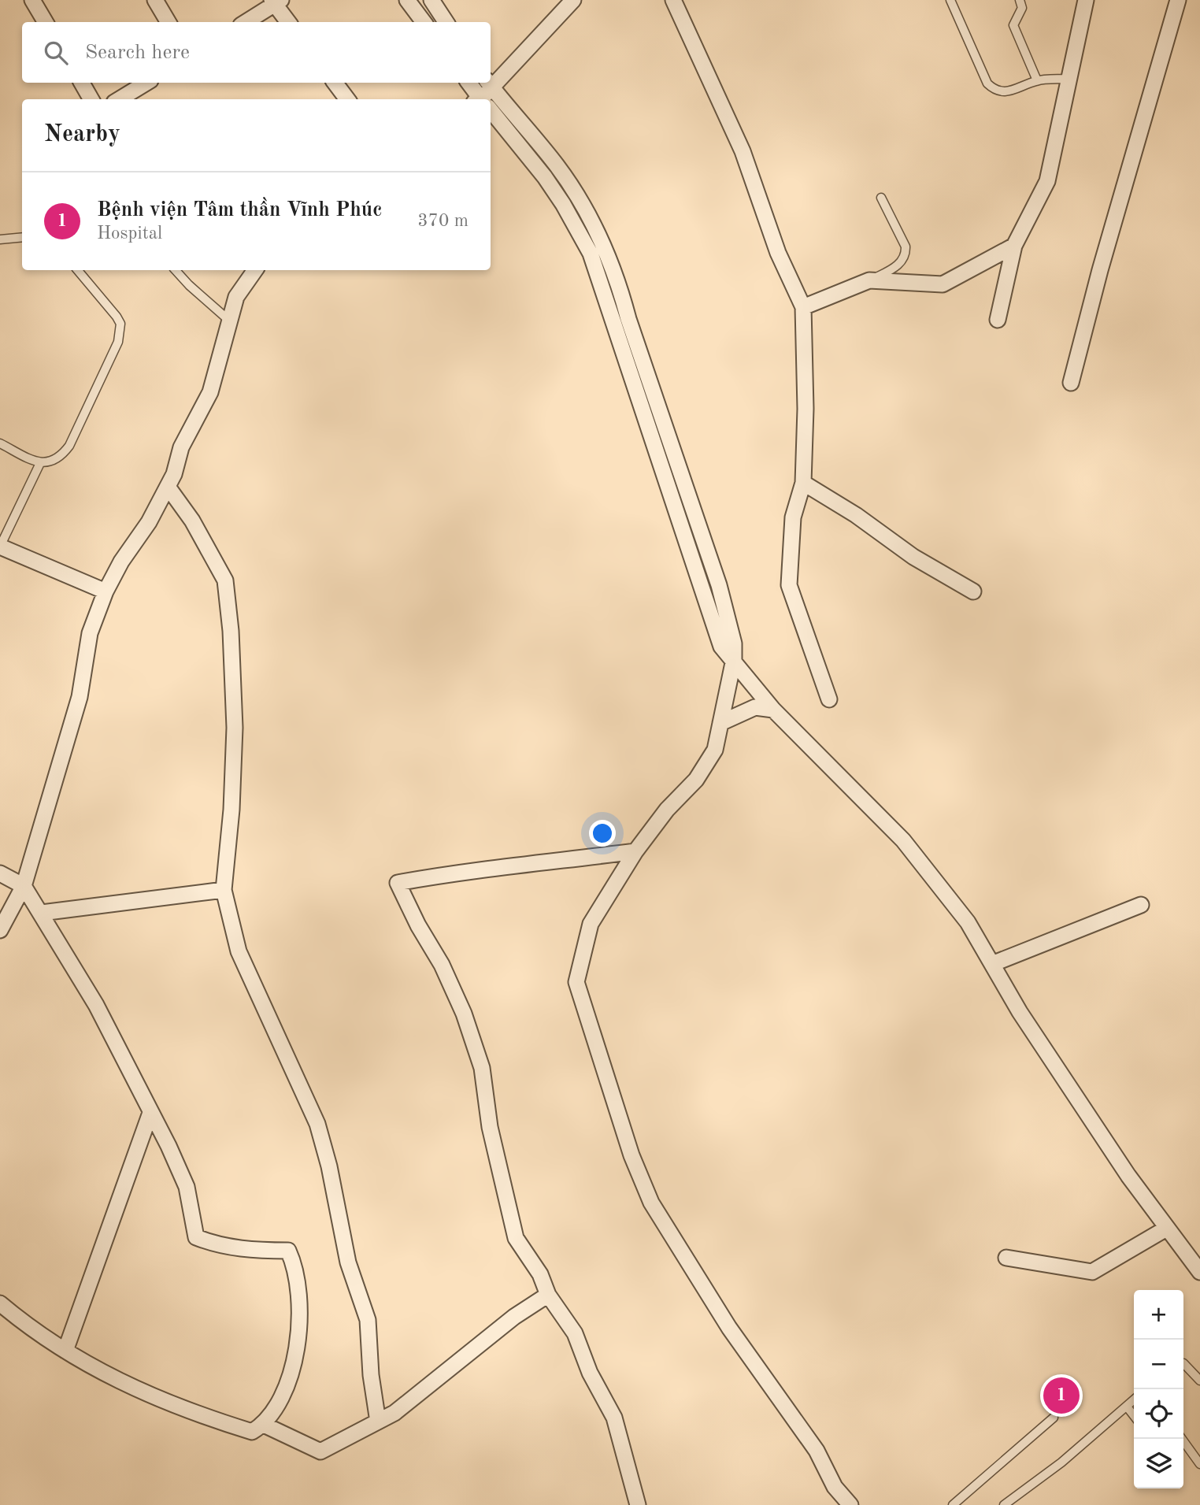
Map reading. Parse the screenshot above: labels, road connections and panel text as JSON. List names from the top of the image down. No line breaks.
{"page":{"search":"Search here","heading":"Nearby","list":[{"mark":"1","name":"Bệnh viện Tâm thần Vĩnh Phúc","note":"Hospital","value":"370 m"}],"map_buttons":["+","−"],"pins":"1"}}
